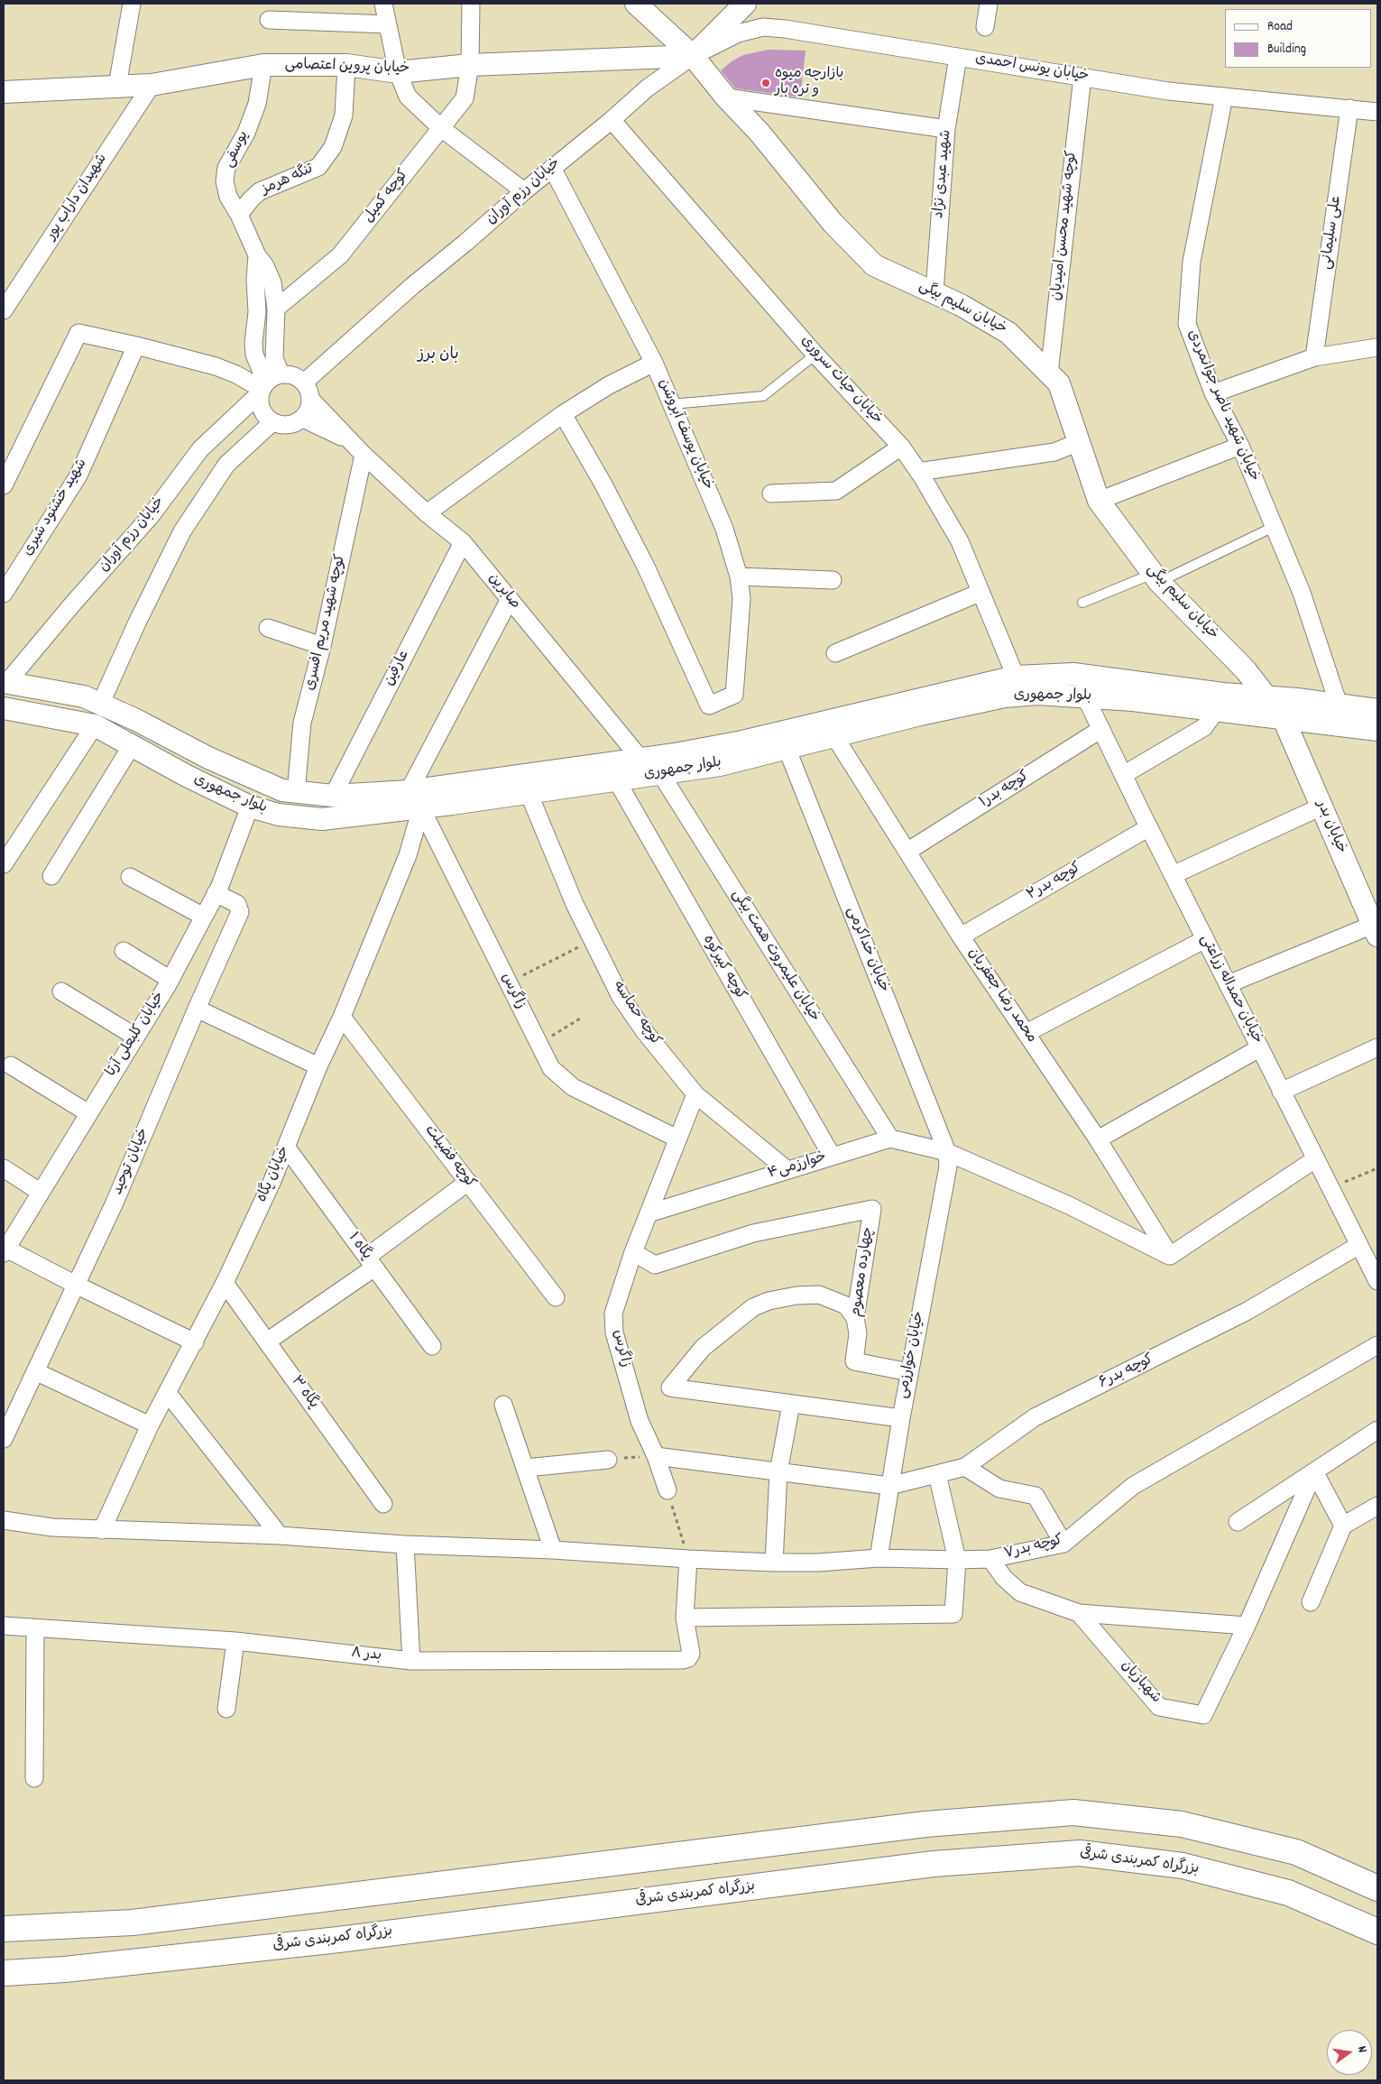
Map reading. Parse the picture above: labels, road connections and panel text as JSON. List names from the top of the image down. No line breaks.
{"streets":{"highway":["بزرگراه کمربندی شرقی"],"street":["خیابان پروین اعتصامی","خیابان یونس احمدی","یوسفی","شهید عبدی نژاد","تنگه هرمز","خیابان رزم آوران","کوچه کمیل","شهیدان داراب پور","کوچه شهید محسن امیدیان","علی سلیمانی","خیابان سلیم بیگی","خیابان حیات سروری","خیابان شهید ناصر جوانمردی","خیابان یوسف آبروشن","شهید خشنود شیری","صابرین","کوچه شهید مریم افسری","عارفین","بلوار جمهوری","کوچه بدر۱","خیابان بدر","کوچه بدر۲","خیابان خداکرمی","خیابان علیمروت همت بیگی","کوچه کبیرکوه","خیابان حمداله زراعتی","زاگرس","محمد رضا جعفریان","کوچه حماسه","خیابان کلبعلی آرتا","کوچه فضیلت","خیابان توحید","خوارزمی۴","خیابان پگاه","پگاه ۱","چهارده معصوم","خیابان خوارزمی","کوچه بدر۶","پگاه ۳","کوچه بدر۷","بدر ۸","شهبازیان"]},"crossings":[["خیابان پروین اعتصامی","خیابان یونس احمدی"],["خیابان پروین اعتصامی","یوسفی"],["خیابان پروین اعتصامی","تنگه هرمز"],["خیابان پروین اعتصامی","خیابان رزم آوران"],["خیابان پروین اعتصامی","کوچه کمیل"],["خیابان پروین اعتصامی","شهیدان داراب پور"],["خیابان پروین اعتصامی","خیابان سلیم بیگی"],["خیابان یونس احمدی","شهید عبدی نژاد"],["خیابان یونس احمدی","خیابان رزم آوران"],["خیابان یونس احمدی","کوچه شهید محسن امیدیان"],["خیابان یونس احمدی","علی سلیمانی"],["خیابان یونس احمدی","خیابان سلیم بیگی"],["خیابان یونس احمدی","خیابان شهید ناصر جوانمردی"],["یوسفی","تنگه هرمز"],["یوسفی","خیابان رزم آوران"],["یوسفی","کوچه کمیل"],["یوسفی","صابرین"],["شهید عبدی نژاد","خیابان سلیم بیگی"],["خیابان رزم آوران","خیابان سلیم بیگی"],["خیابان رزم آوران","خیابان حیات سروری"],["خیابان رزم آوران","خیابان یوسف آبروشن"],["خیابان رزم آوران","صابرین"],["خیابان رزم آوران","بلوار جمهوری"],["کوچه شهید محسن امیدیان","خیابان سلیم بیگی"],["خیابان سلیم بیگی","بلوار جمهوری"],["خیابان سلیم بیگی","خیابان بدر"],["خیابان حیات سروری","بلوار جمهوری"],["خیابان شهید ناصر جوانمردی","بلوار جمهوری"],["صابرین","کوچه شهید مریم افسری"],["صابرین","عارفین"],["صابرین","بلوار جمهوری"],["صابرین","خیابان پگاه"],["کوچه شهید مریم افسری","بلوار جمهوری"],["عارفین","بلوار جمهوری"],["بلوار جمهوری","خیابان بدر"],["بلوار جمهوری","خیابان خداکرمی"],["بلوار جمهوری","خیابان علیمروت همت بیگی"],["بلوار جمهوری","کوچه کبیرکوه"],["بلوار جمهوری","خیابان حمداله زراعتی"],["بلوار جمهوری","زاگرس"],["بلوار جمهوری","محمد رضا جعفریان"],["بلوار جمهوری","کوچه حماسه"],["بلوار جمهوری","خیابان کلبعلی آرتا"],["بلوار جمهوری","خیابان پگاه"],["کوچه بدر۱","خیابان حمداله زراعتی"],["کوچه بدر۱","محمد رضا جعفریان"],["کوچه بدر۲","خیابان حمداله زراعتی"],["کوچه بدر۲","محمد رضا جعفریان"],["خیابان خداکرمی","خوارزمی۴"],["خیابان خداکرمی","خیابان خوارزمی"],["خیابان علیمروت همت بیگی","خوارزمی۴"],["کوچه کبیرکوه","خوارزمی۴"],["خیابان حمداله زراعتی","کوچه بدر۶"],["زاگرس","کوچه حماسه"],["زاگرس","خوارزمی۴"],["زاگرس","خیابان پگاه"],["زاگرس","چهارده معصوم"],["محمد رضا جعفریان","خوارزمی۴"],["کوچه حماسه","خوارزمی۴"],["خیابان کلبعلی آرتا","خیابان توحید"],["کوچه فضیلت","خیابان پگاه"],["خوارزمی۴","خیابان خوارزمی"],["خیابان پگاه","پگاه ۱"],["خیابان پگاه","پگاه ۳"],["خیابان پگاه","کوچه بدر۷"],["چهارده معصوم","خیابان خوارزمی"],["خیابان خوارزمی","کوچه بدر۶"],["خیابان خوارزمی","کوچه بدر۷"]],"districts":["بان برز"],"places":["بازارچه میوه و تره بار"],"legend":["Road","Building"],"north":"right"}
